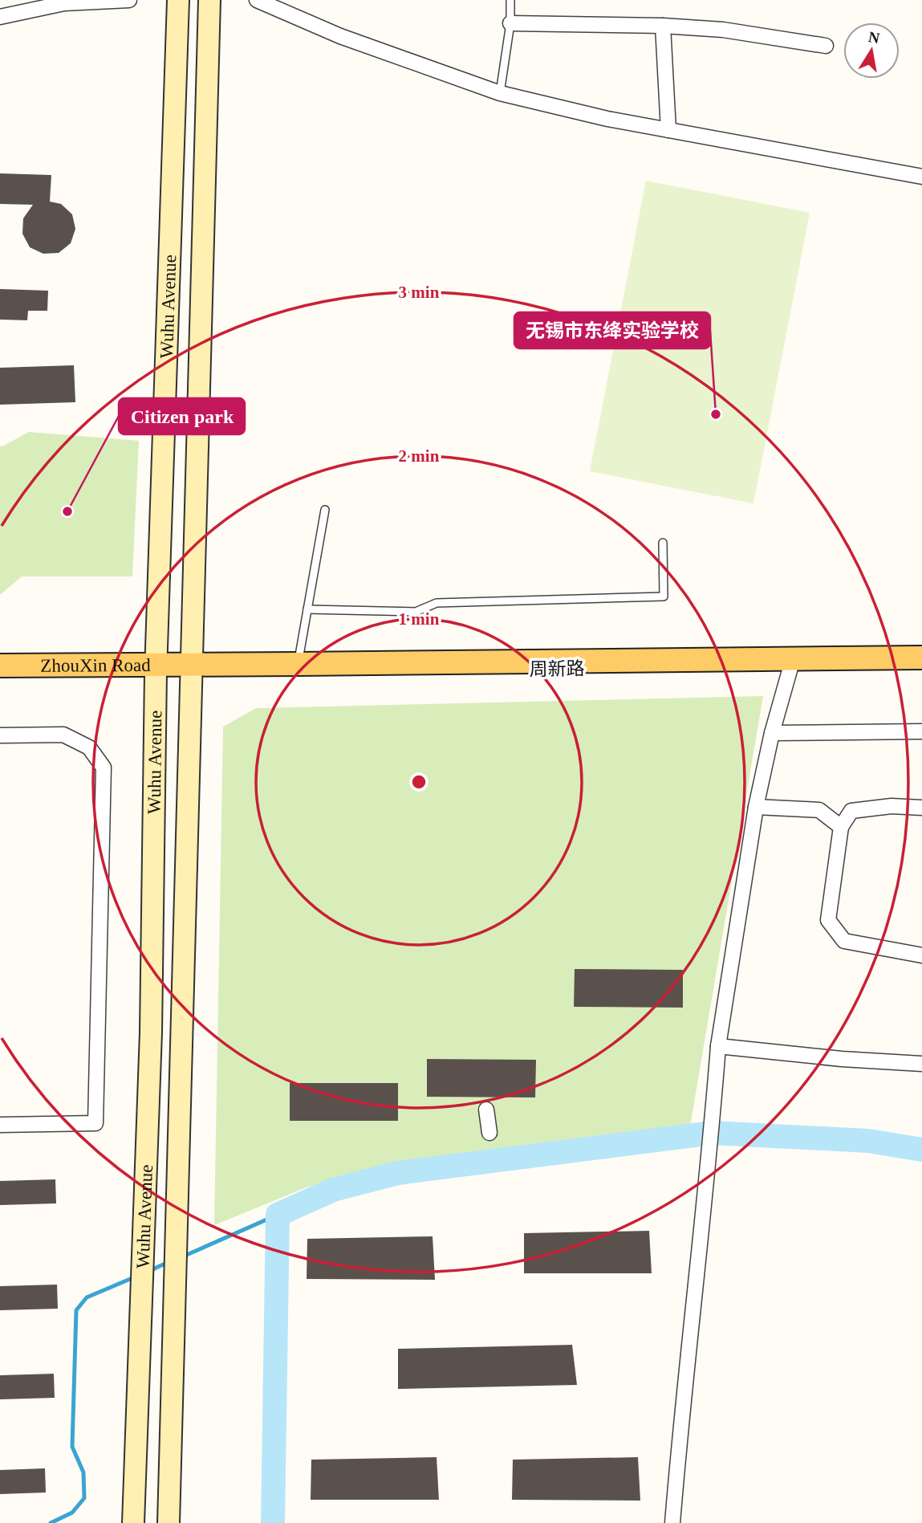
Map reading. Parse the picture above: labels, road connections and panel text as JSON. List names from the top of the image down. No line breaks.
{"streets":{"main road":["Wuhu Avenue","ZhouXin Road","周新路"]},"crossings":[["Wuhu Avenue","ZhouXin Road"],["Wuhu Avenue","周新路"],["ZhouXin Road","周新路"]],"places":["无锡市东绛实验学校","Citizen park"],"north":"top","rings":["3 min","2 min","1 min"]}
